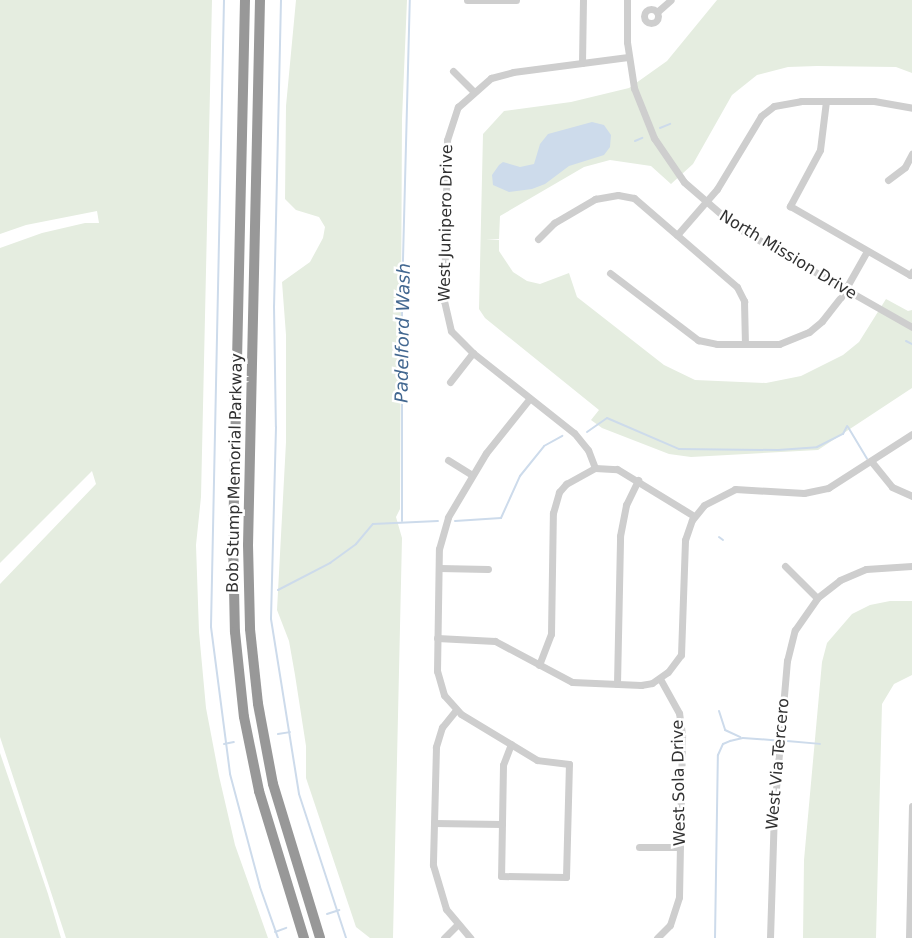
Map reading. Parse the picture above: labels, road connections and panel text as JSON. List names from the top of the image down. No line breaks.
{"streets":{"highway":["Bob Stump Memorial Parkway"],"street":["West Junipero Drive","North Mission Drive","West Via Tercero","West Sola Drive"]},"crossings":[["West Junipero Drive","North Mission Drive"]],"water":["Padelford Wash"]}
